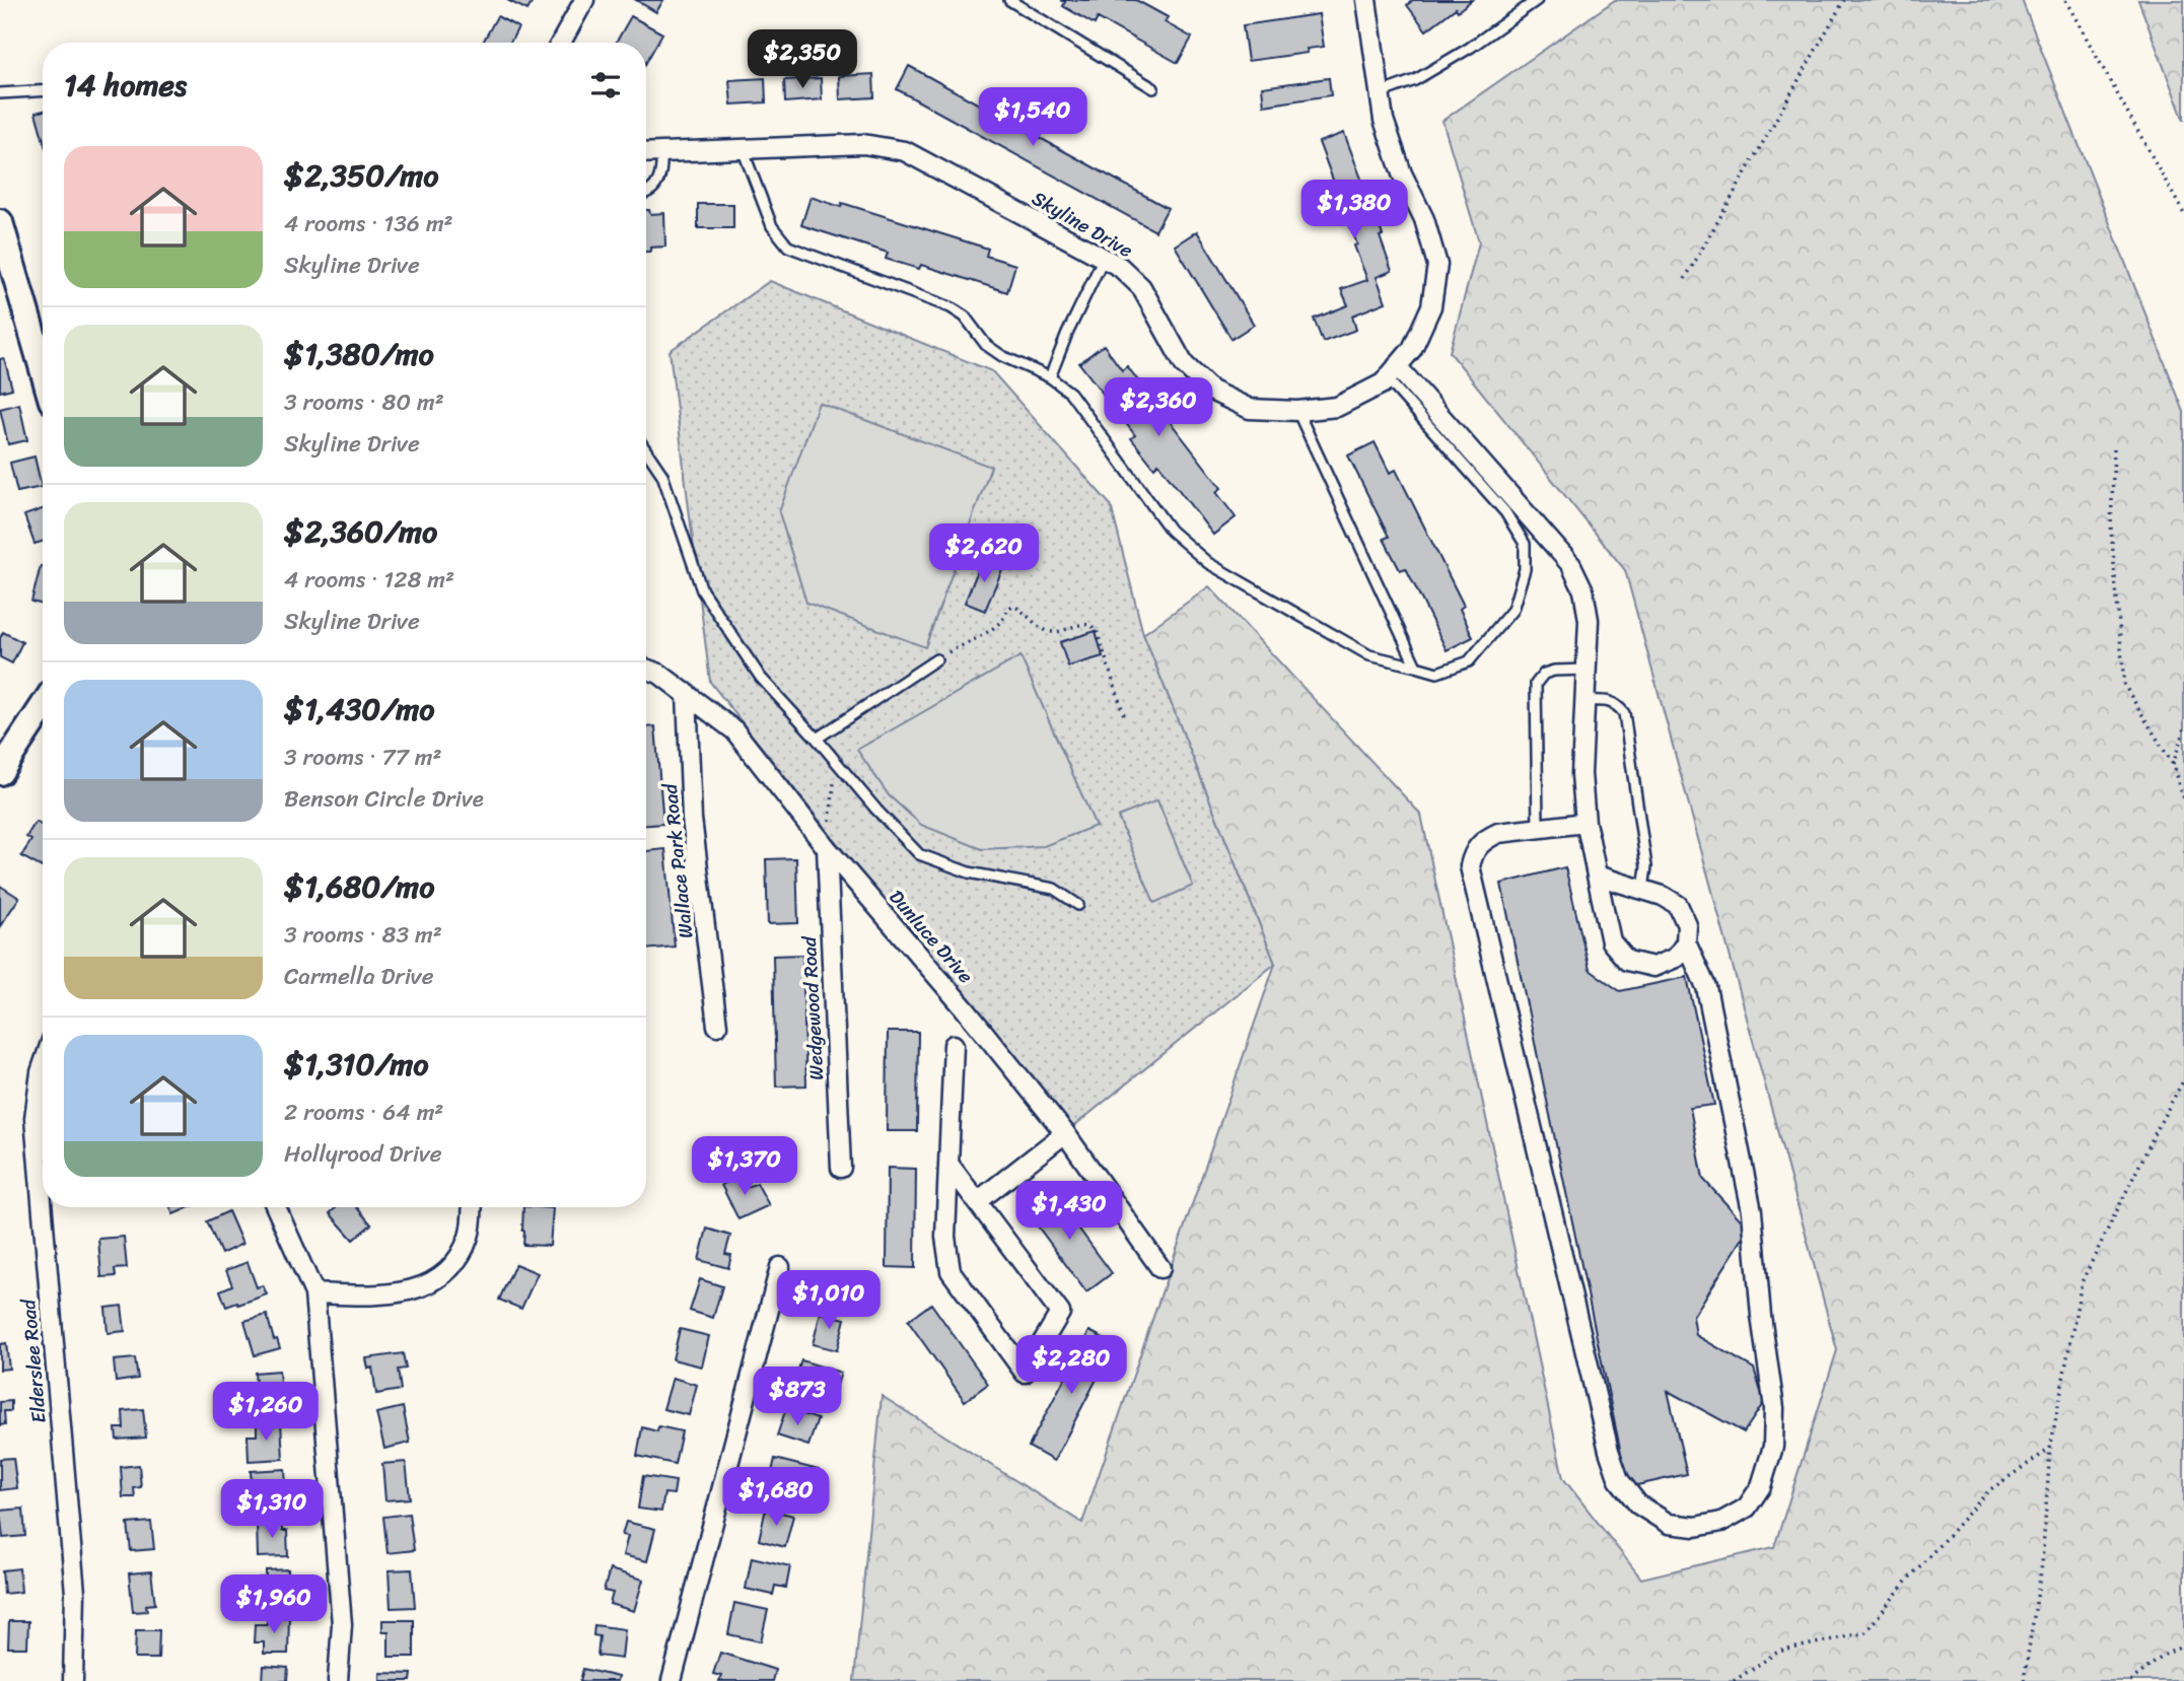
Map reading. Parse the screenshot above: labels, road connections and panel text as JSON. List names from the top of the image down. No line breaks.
{"streets":{"street":["Skyline Drive","Wallace Park Road","Dunluce Drive","Wedgewood Road","Elderslee Road"]},"crossings":[["Wallace Park Road","Dunluce Drive"],["Dunluce Drive","Wedgewood Road"]],"page":{"price":["$2,350","$1,540","$1,380","$2,360","$2,620","$1,370","$1,430","$1,010","$2,280","$873","$1,260","$1,680","$1,310","$1,960"],"heading":"14 homes","list":[{"name":"$2,350/mo","note":"4 rooms · 136 m² · Skyline Drive"},{"name":"$1,380/mo","note":"3 rooms · 80 m² · Skyline Drive"},{"name":"$2,360/mo","note":"4 rooms · 128 m² · Skyline Drive"},{"name":"$1,430/mo","note":"3 rooms · 77 m² · Benson Circle Drive"},{"name":"$1,680/mo","note":"3 rooms · 83 m² · Carmella Drive"},{"name":"$1,310/mo","note":"2 rooms · 64 m² · Hollyrood Drive"}]}}
